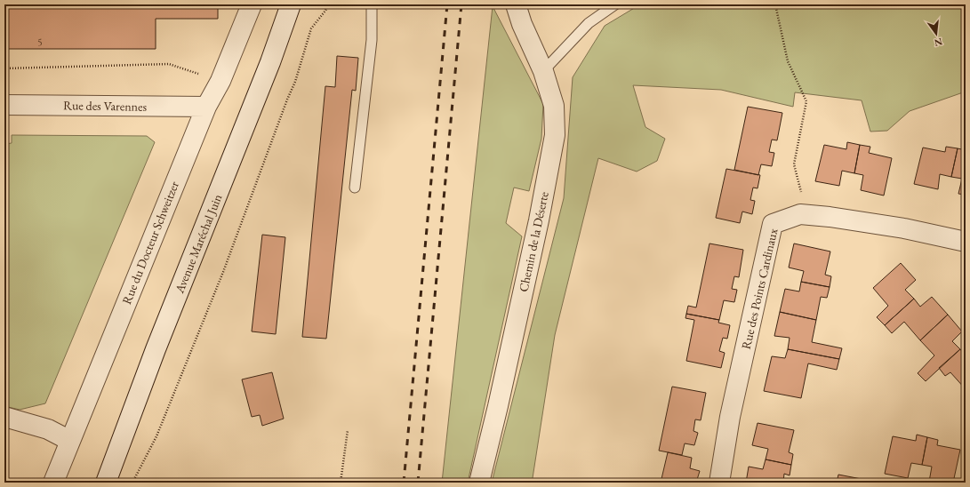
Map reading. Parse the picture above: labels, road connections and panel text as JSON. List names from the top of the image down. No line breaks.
{"streets":{"street":["Rue des Varennes","Chemin de la Déserte","Rue du Docteur Schweitzer","Avenue Maréchal Juin","Rue des Points Cardinaux"]},"crossings":[["Rue des Varennes","Rue du Docteur Schweitzer"]],"house_numbers":["5"],"north":"bottom"}
